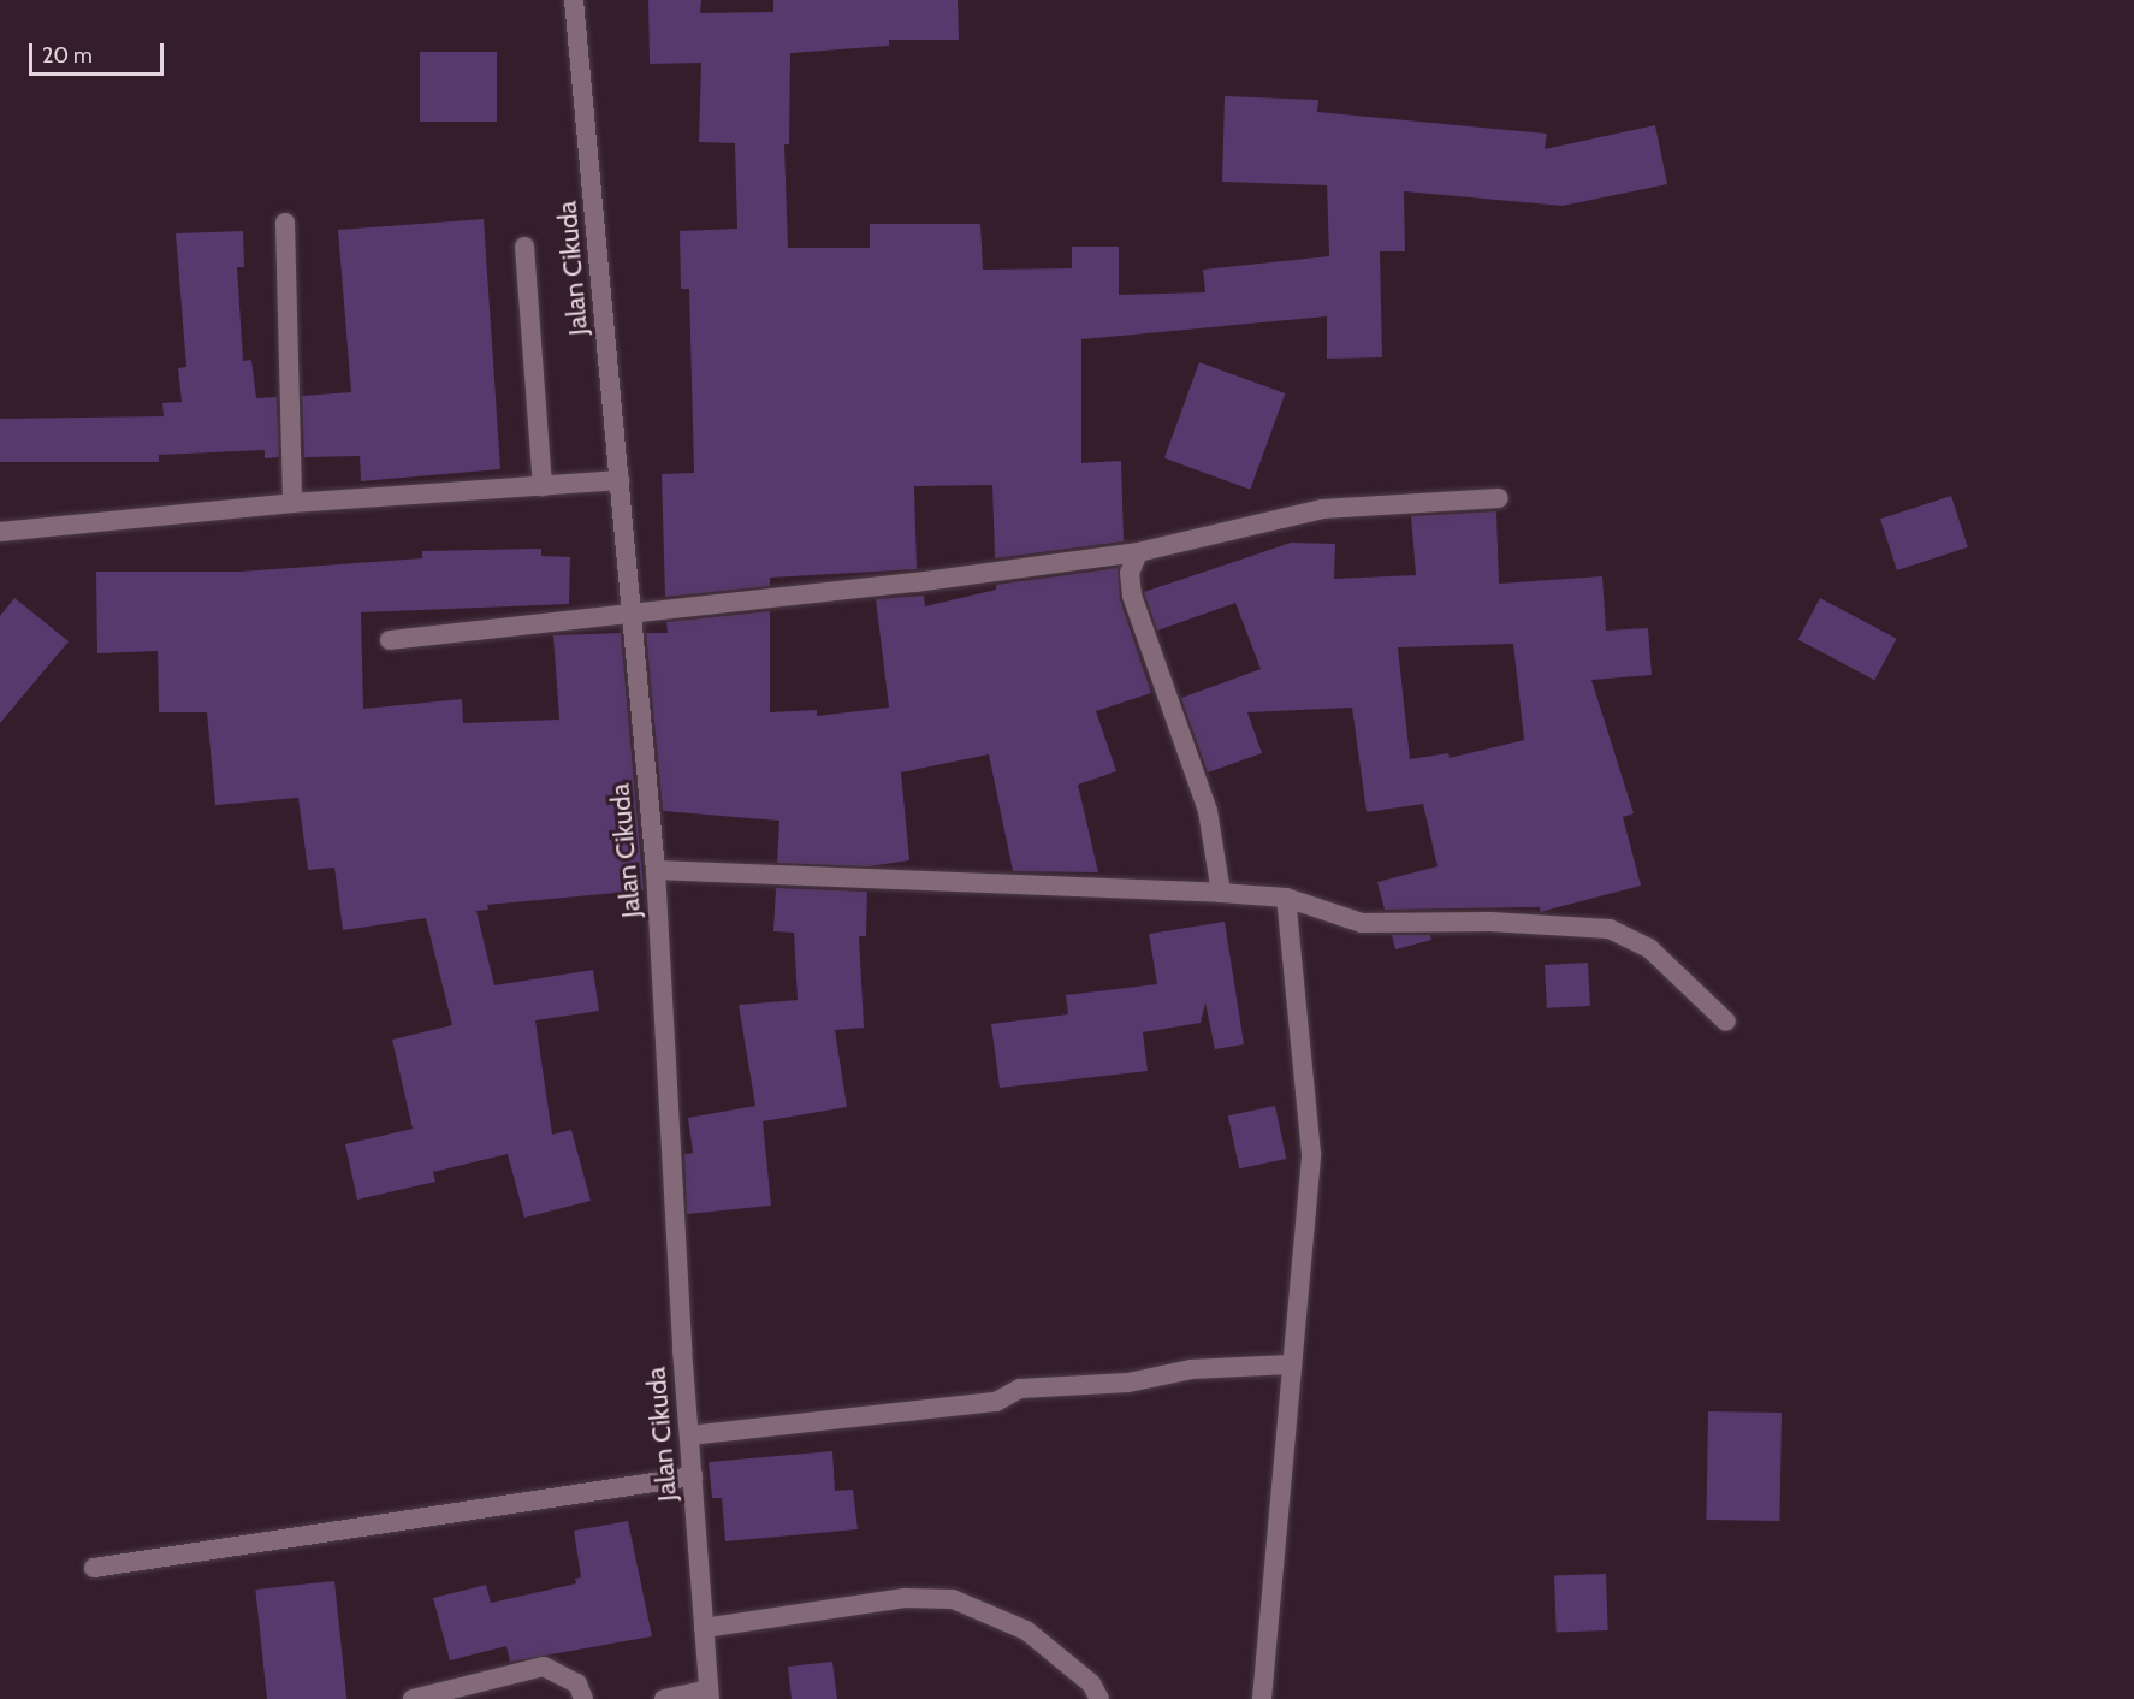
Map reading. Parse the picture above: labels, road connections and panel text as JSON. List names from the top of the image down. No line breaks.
{"streets":{"street":["Jalan Cikuda"]},"scale_bar":"20 m"}
